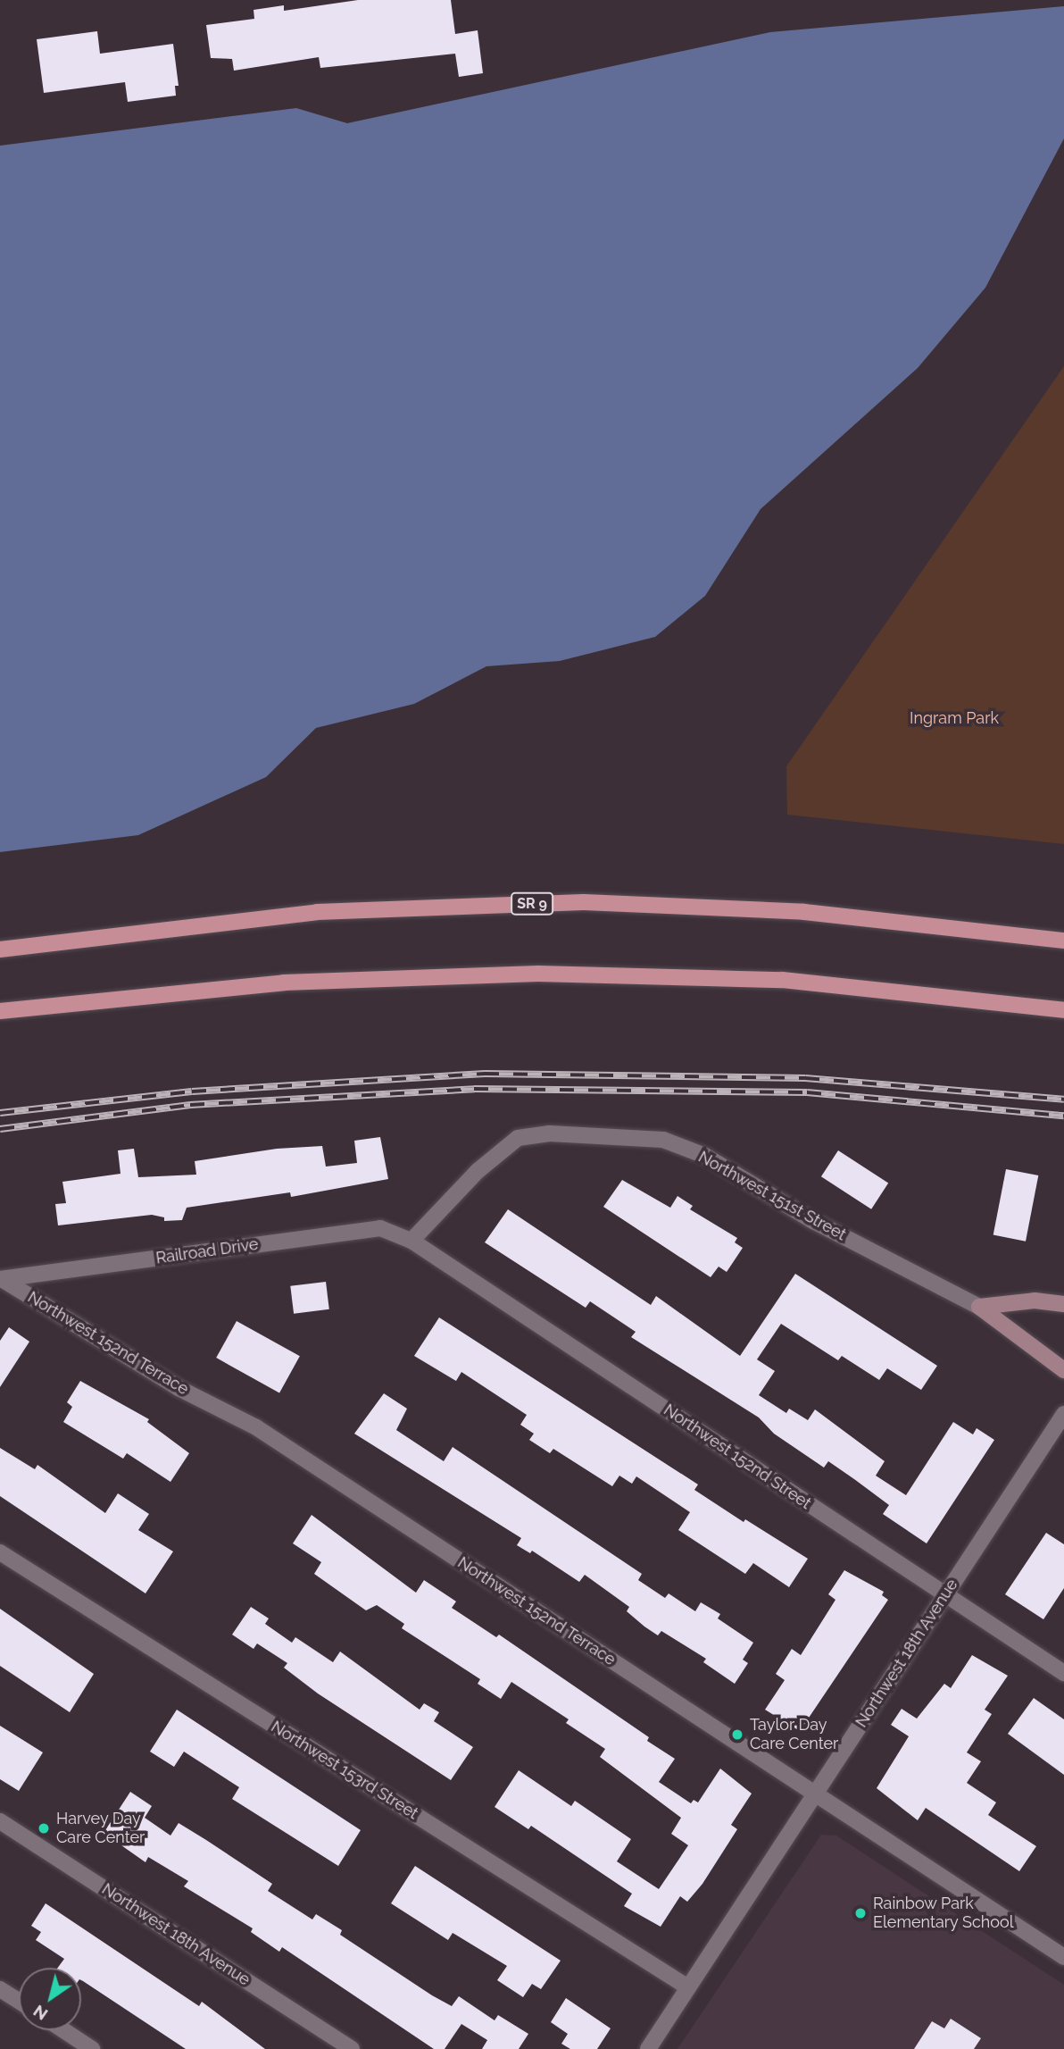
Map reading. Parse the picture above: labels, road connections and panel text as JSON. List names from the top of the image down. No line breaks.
{"streets":{"main road":["SR 9"],"street":["Northwest 151st Street","Railroad Drive","Northwest 152nd Terrace","Northwest 152nd Street","Northwest 18th Avenue","Northwest 153rd Street"]},"crossings":[["Northwest 151st Street","Railroad Drive"],["Northwest 151st Street","Northwest 152nd Street"],["Railroad Drive","Northwest 152nd Terrace"],["Railroad Drive","Northwest 152nd Street"],["Northwest 152nd Terrace","Northwest 18th Avenue"],["Northwest 152nd Street","Northwest 18th Avenue"],["Northwest 18th Avenue","Northwest 153rd Street"]],"parks":["Ingram Park"],"places":["Taylor Day Care Center","Harvey Day Care Center","Rainbow Park Elementary School"],"north":"bottom left"}
